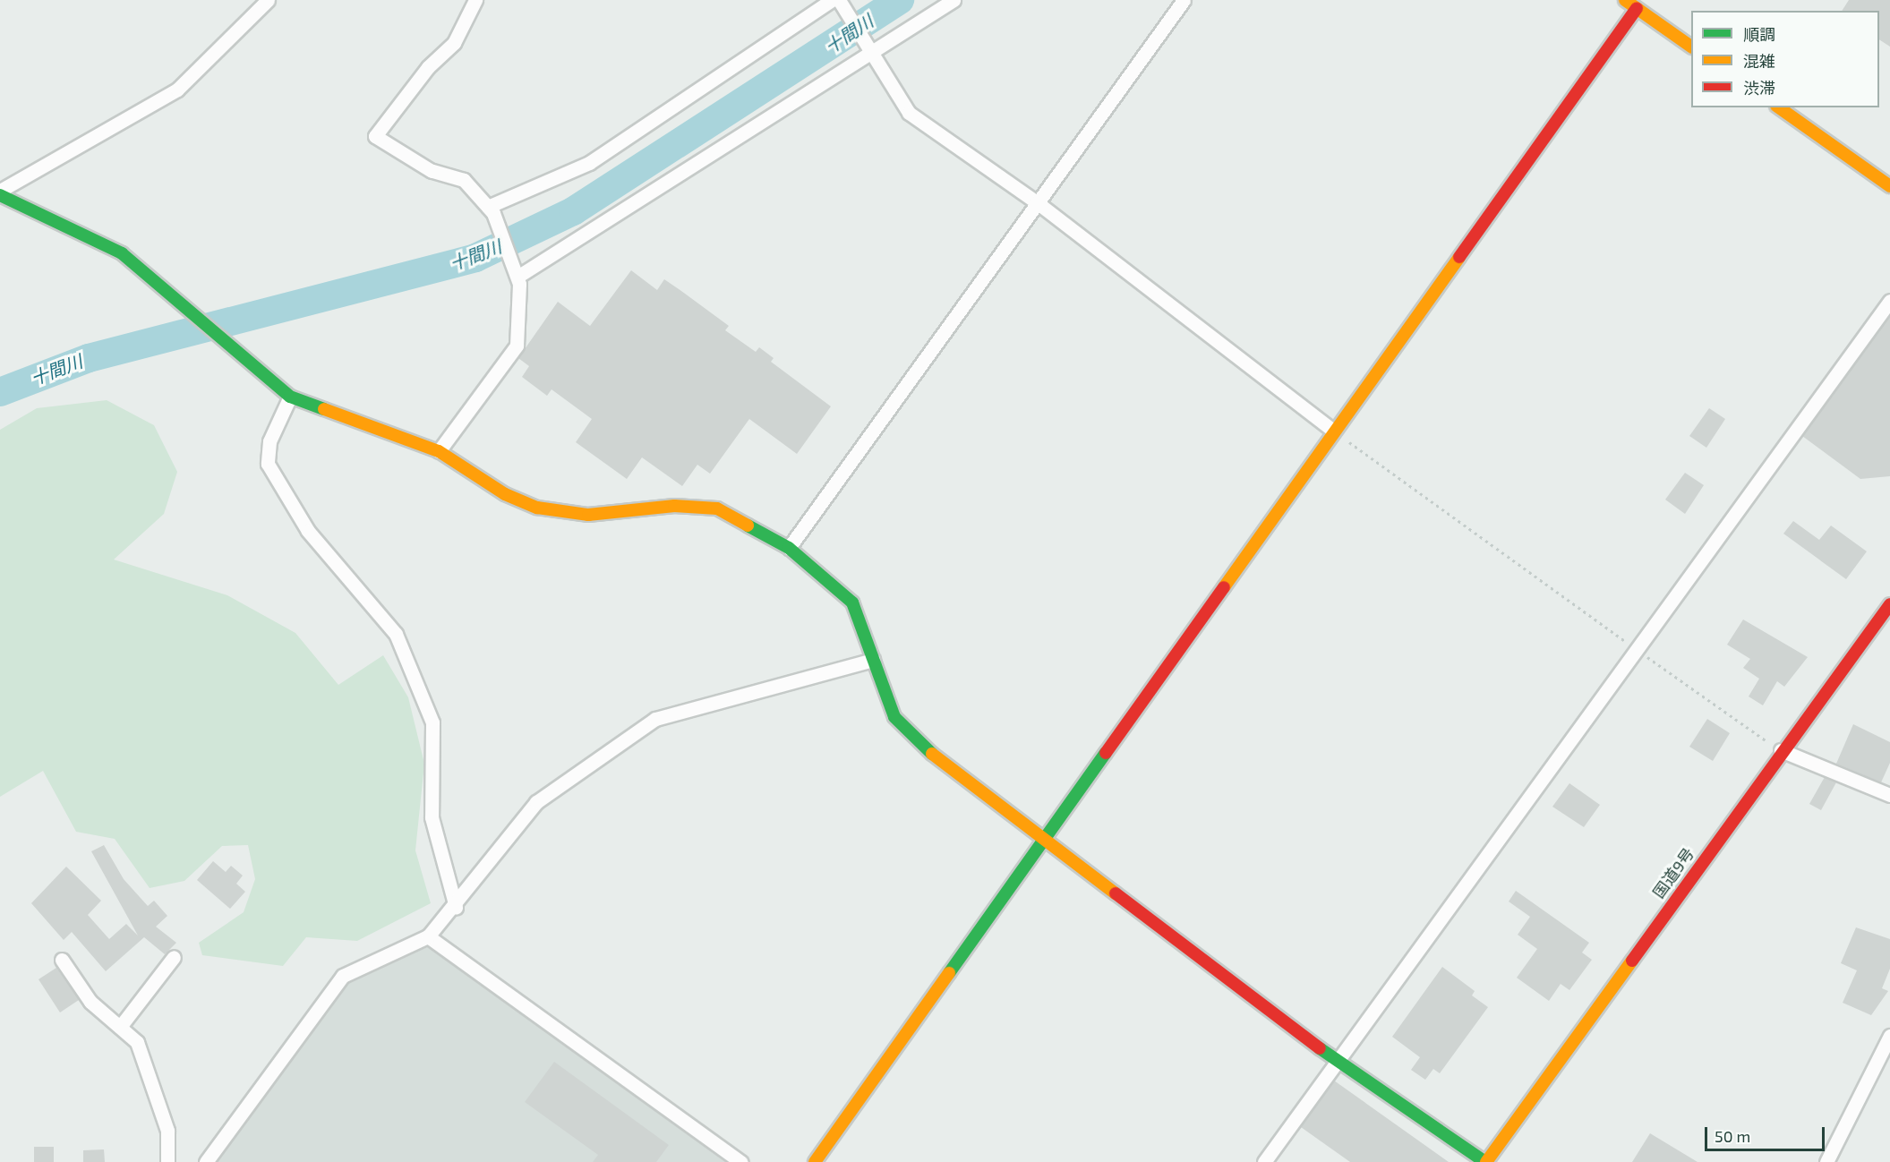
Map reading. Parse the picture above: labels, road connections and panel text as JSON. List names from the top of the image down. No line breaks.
{"streets":{"main road":["国道9号"]},"water":["十間川"],"legend":["順調","混雑","渋滞"],"scale_bar":"50 m"}
